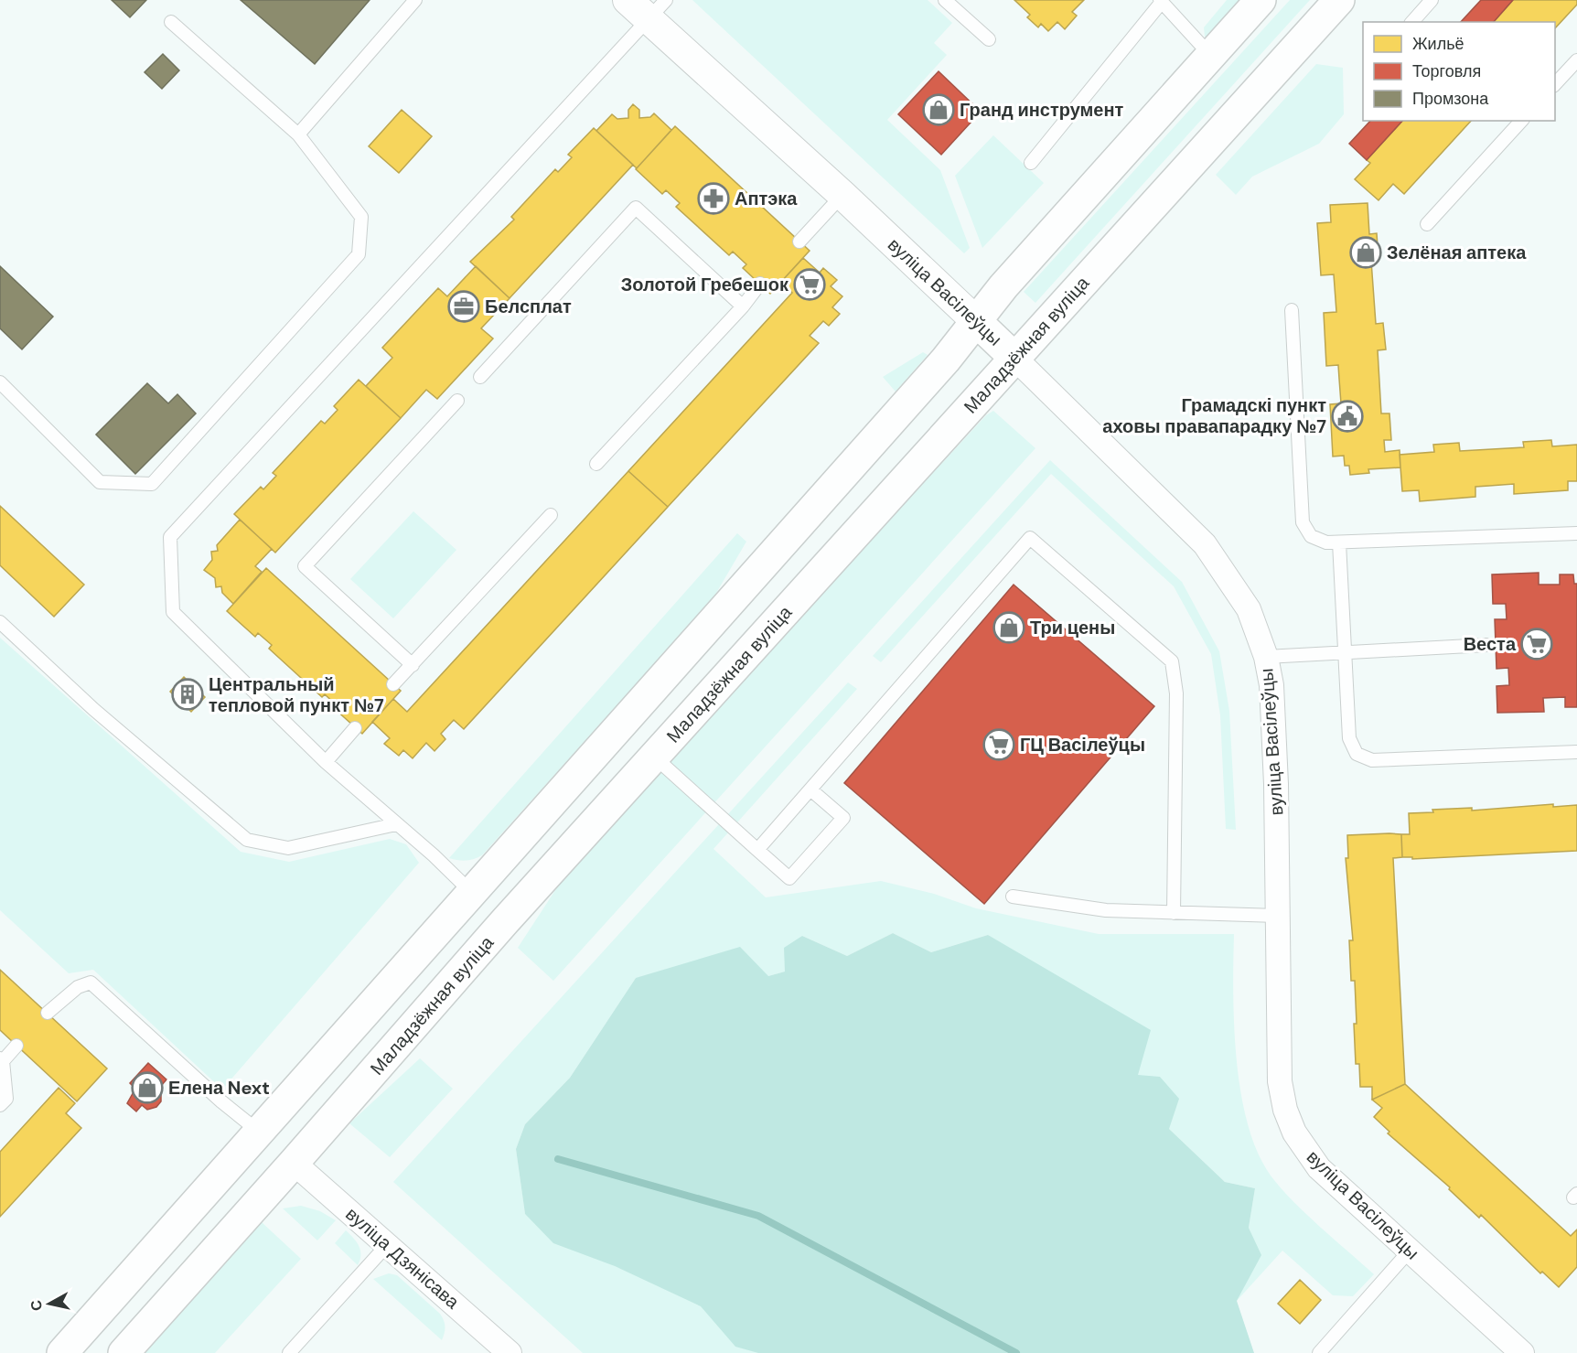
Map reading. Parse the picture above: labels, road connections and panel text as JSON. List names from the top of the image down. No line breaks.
{"streets":{"main road":["вуліца Васілеўцы","Маладзёжная вуліца"],"street":["вуліца Дзянісава"]},"crossings":[["вуліца Васілеўцы","Маладзёжная вуліца"],["Маладзёжная вуліца","вуліца Дзянісава"]],"places":{"shop":["Гранд инструмент","Зелёная аптека","Три цены","Елена Next"],"pharmacy":["Аптэка"],"supermarket":["Золотой Гребешок","Веста","ГЦ Васілеўцы"],"office":["Белсплат"],"public building":["Грамадскі пункт аховы правапарадку №7"],"building":["Центральный тепловой пункт №7"]},"legend":["Жильё","Торговля","Промзона"],"north":"left"}
